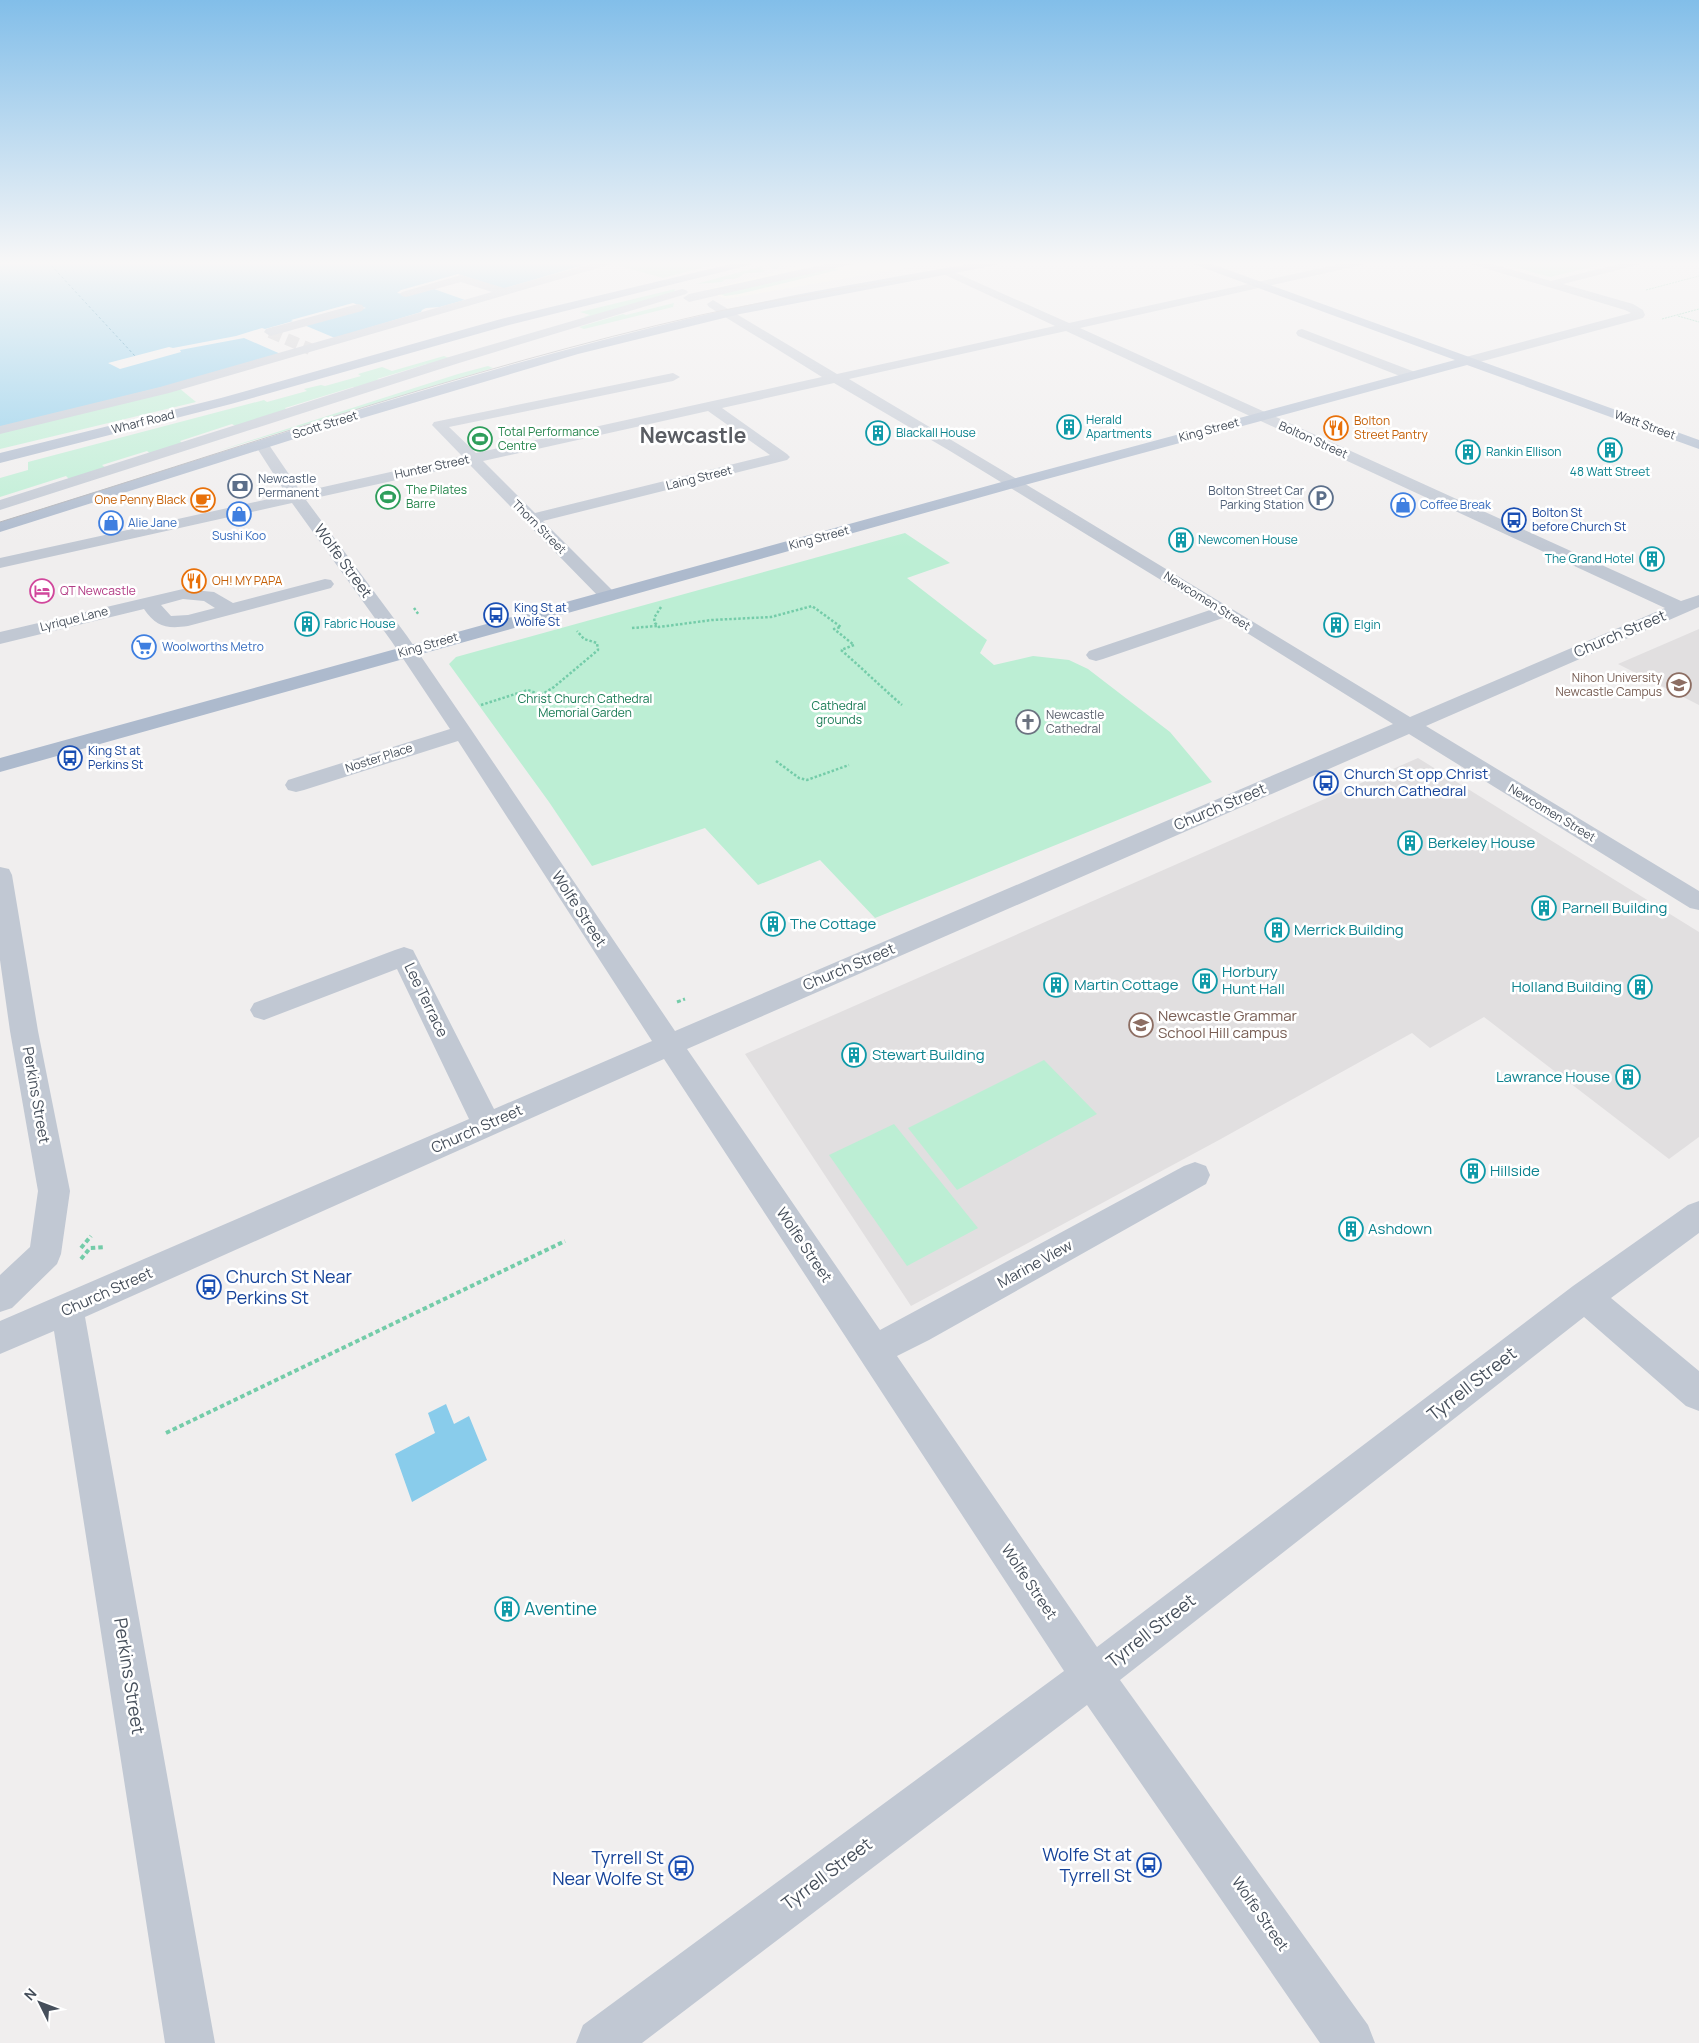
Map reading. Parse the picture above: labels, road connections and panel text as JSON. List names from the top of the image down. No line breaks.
{"streets":{"main road":["Wharf Road","Scott Street","Watt Street","King Street"],"street":["Bolton Street","Hunter Street","Laing Street","Thorn Street","Wolfe Street","Newcomen Street","Lyrique Lane","Church Street","Noster Place","Lee Terrace","Perkins Street","Marine View","Tyrrell Street"]},"crossings":[["Scott Street","Wolfe Street"],["Watt Street","King Street"],["King Street","Bolton Street"],["King Street","Thorn Street"],["King Street","Wolfe Street"],["King Street","Newcomen Street"],["Bolton Street","Church Street"],["Hunter Street","Laing Street"],["Hunter Street","Thorn Street"],["Hunter Street","Wolfe Street"],["Hunter Street","Newcomen Street"],["Laing Street","Thorn Street"],["Wolfe Street","Church Street"],["Wolfe Street","Noster Place"],["Wolfe Street","Marine View"],["Wolfe Street","Tyrrell Street"],["Newcomen Street","Church Street"],["Church Street","Lee Terrace"],["Church Street","Perkins Street"]],"districts":["Newcastle"],"parks":["Christ Church Cathedral Memorial Garden","Cathedral grounds"],"places":{"building":["Herald Apartments","Blackall House","48 Watt Street","Rankin Ellison","Newcomen House","The Grand Hotel","Fabric House","Elgin","Berkeley House","Parnell Building","The Cottage","Merrick Building","Horbury Hunt Hall","Martin Cottage","Holland Building","Stewart Building","Lawrance House","Hillside","Ashdown","Aventine"],"restaurant":["Bolton Street Pantry","OH! MY PAPA"],"sports":["Total Performance Centre","The Pilates Barre"],"bank":["Newcastle Permanent"],"parking":["Bolton Street Car Parking Station"],"cafe":["One Penny Black"],"shop":["Coffee Break","Sushi Koo","Alie Jane"],"bus stop":["Bolton St before Church St","King St at Wolfe St","King St at Perkins St","Church St opp Christ Church Cathedral","Church St Near Perkins St","Wolfe St at Tyrrell St","Tyrrell St Near Wolfe St"],"hotel":["QT Newcastle"],"supermarket":["Woolworths Metro"],"school or university":["Nihon University Newcastle Campus","Newcastle Grammar School Hill campus"],"church":["Newcastle Cathedral"]},"north":"top left"}
